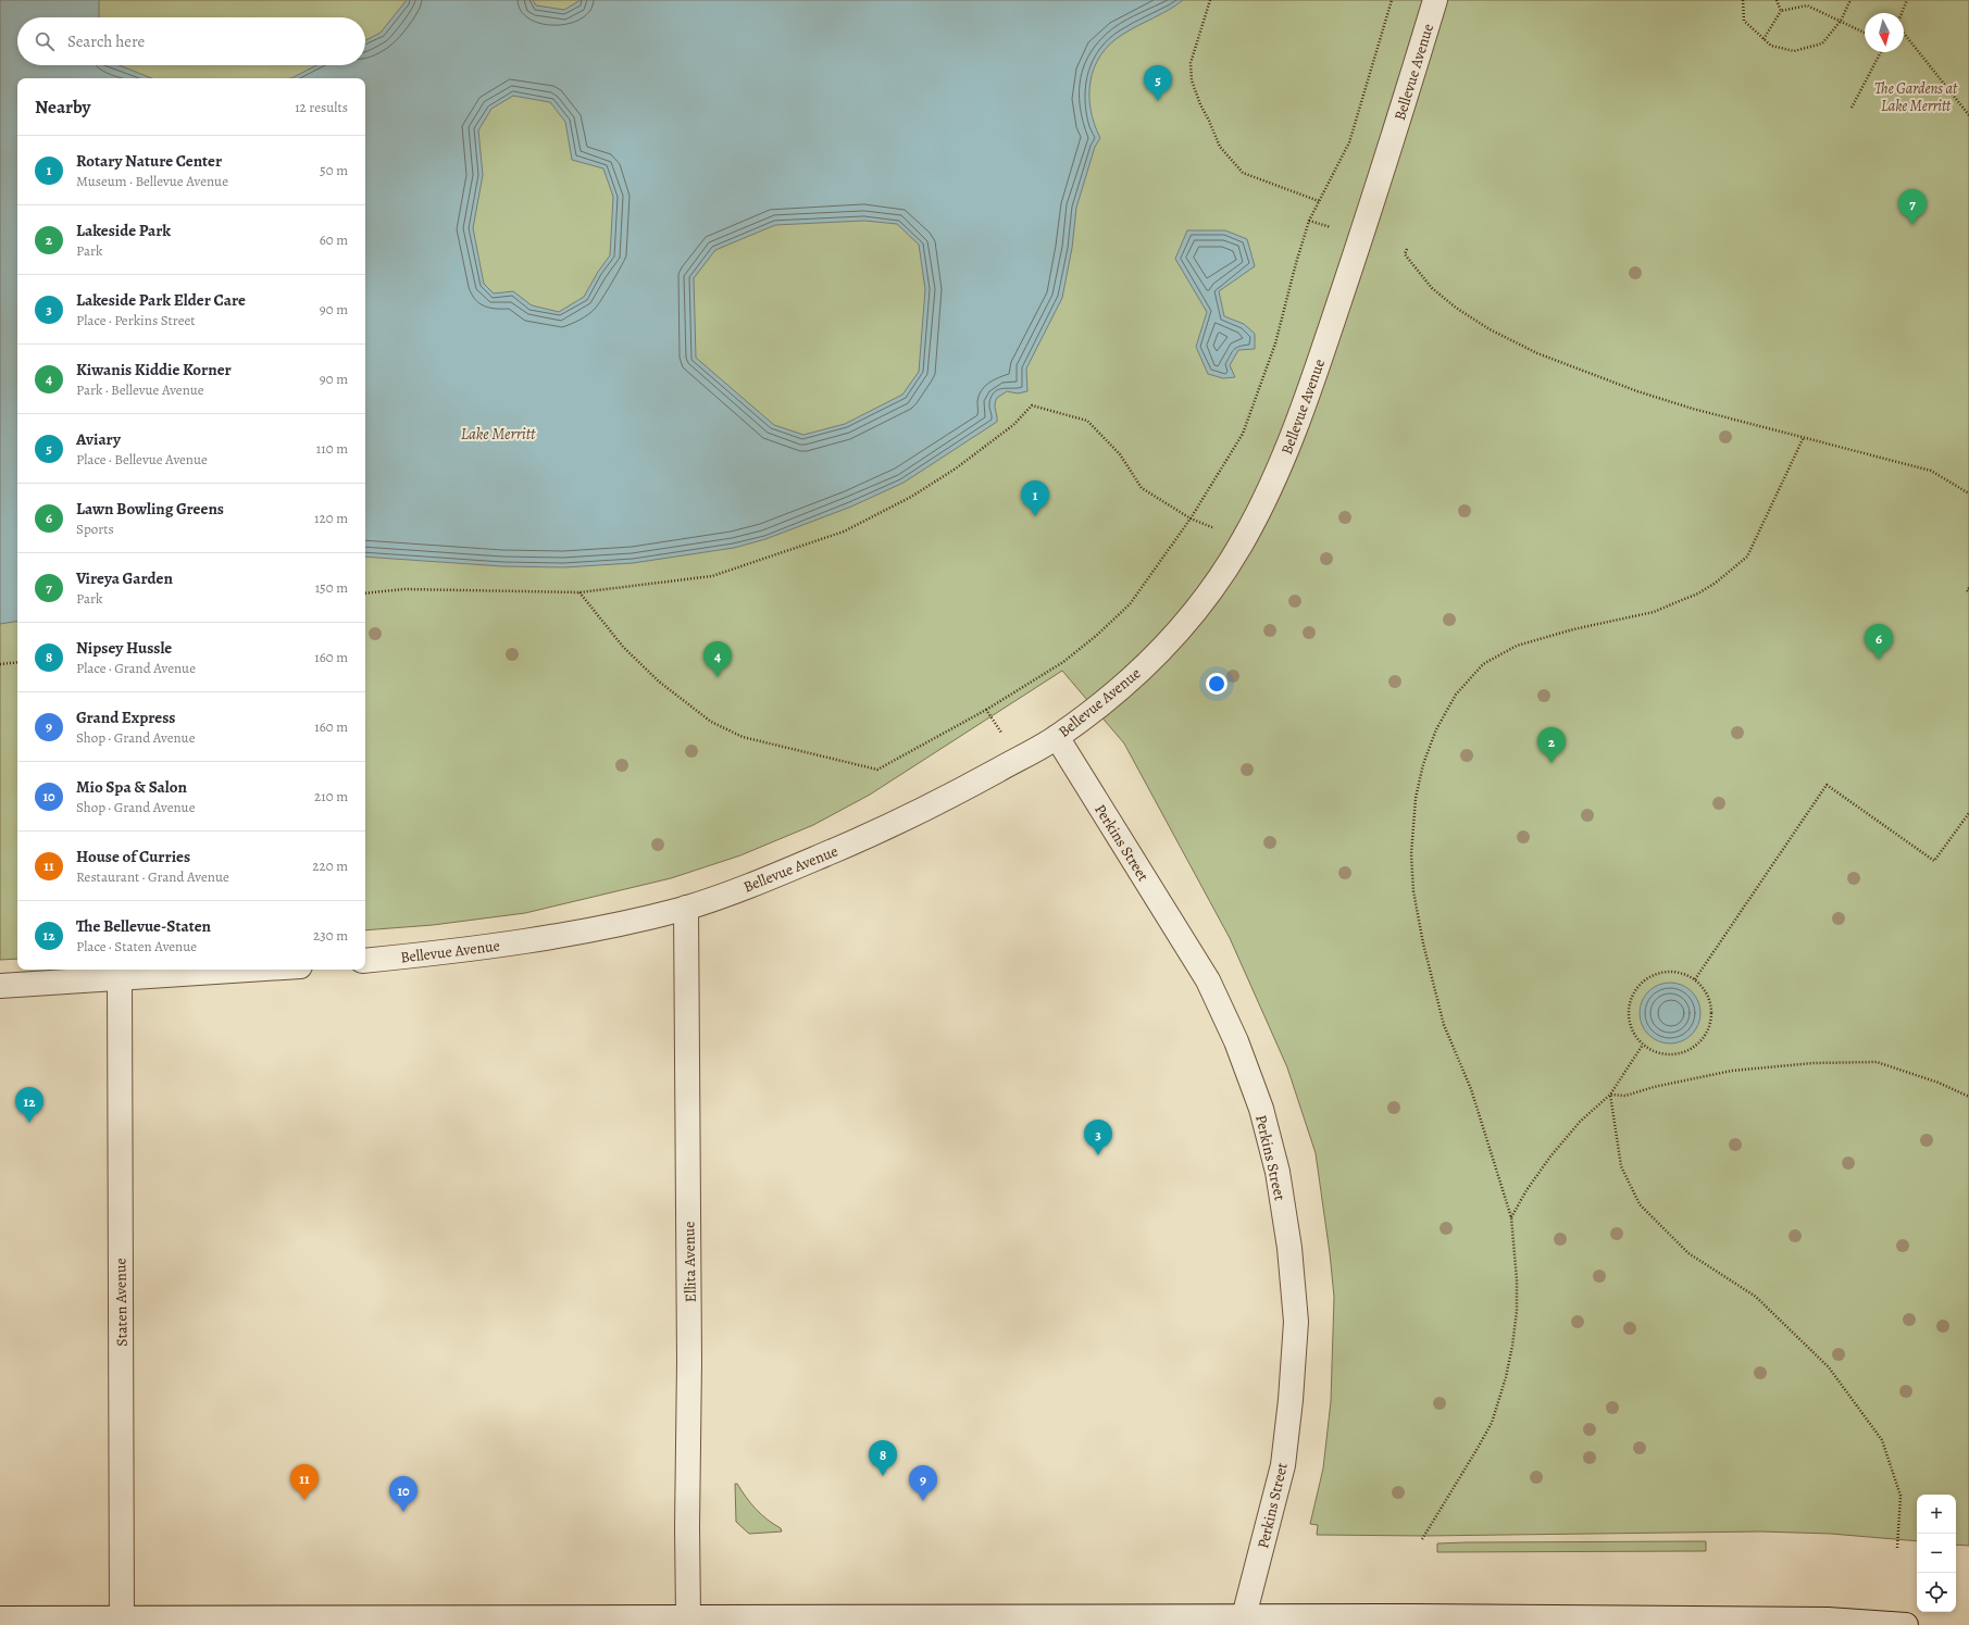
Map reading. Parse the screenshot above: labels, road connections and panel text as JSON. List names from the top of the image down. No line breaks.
{"streets":{"street":["Bellevue Avenue","Perkins Street","Ellita Avenue","Staten Avenue"]},"crossings":[["Bellevue Avenue","Perkins Street"],["Bellevue Avenue","Ellita Avenue"]],"water":["Lake Merritt"],"parks":["The Gardens at Lake Merritt"],"north":"bottom","page":{"search":"Search here","pins":["5","7","1","6","4","2","12","3","8","11","9","10"],"heading":["Nearby","12 results"],"list":[{"mark":"1","name":"Rotary Nature Center","note":"Museum · Bellevue Avenue","value":"50 m"},{"mark":"2","name":"Lakeside Park","note":"Park","value":"60 m"},{"mark":"3","name":"Lakeside Park Elder Care","note":"Place · Perkins Street","value":"90 m"},{"mark":"4","name":"Kiwanis Kiddie Korner","note":"Park · Bellevue Avenue","value":"90 m"},{"mark":"5","name":"Aviary","note":"Place · Bellevue Avenue","value":"110 m"},{"mark":"6","name":"Lawn Bowling Greens","note":"Sports","value":"120 m"},{"mark":"7","name":"Vireya Garden","note":"Park","value":"150 m"},{"mark":"8","name":"Nipsey Hussle","note":"Place · Grand Avenue","value":"160 m"},{"mark":"9","name":"Grand Express","note":"Shop · Grand Avenue","value":"160 m"},{"mark":"10","name":"Mio Spa & Salon","note":"Shop · Grand Avenue","value":"210 m"},{"mark":"11","name":"House of Curries","note":"Restaurant · Grand Avenue","value":"220 m"},{"mark":"12","name":"The Bellevue-Staten","note":"Place · Staten Avenue","value":"230 m"}],"map_buttons":["+","−"]}}
